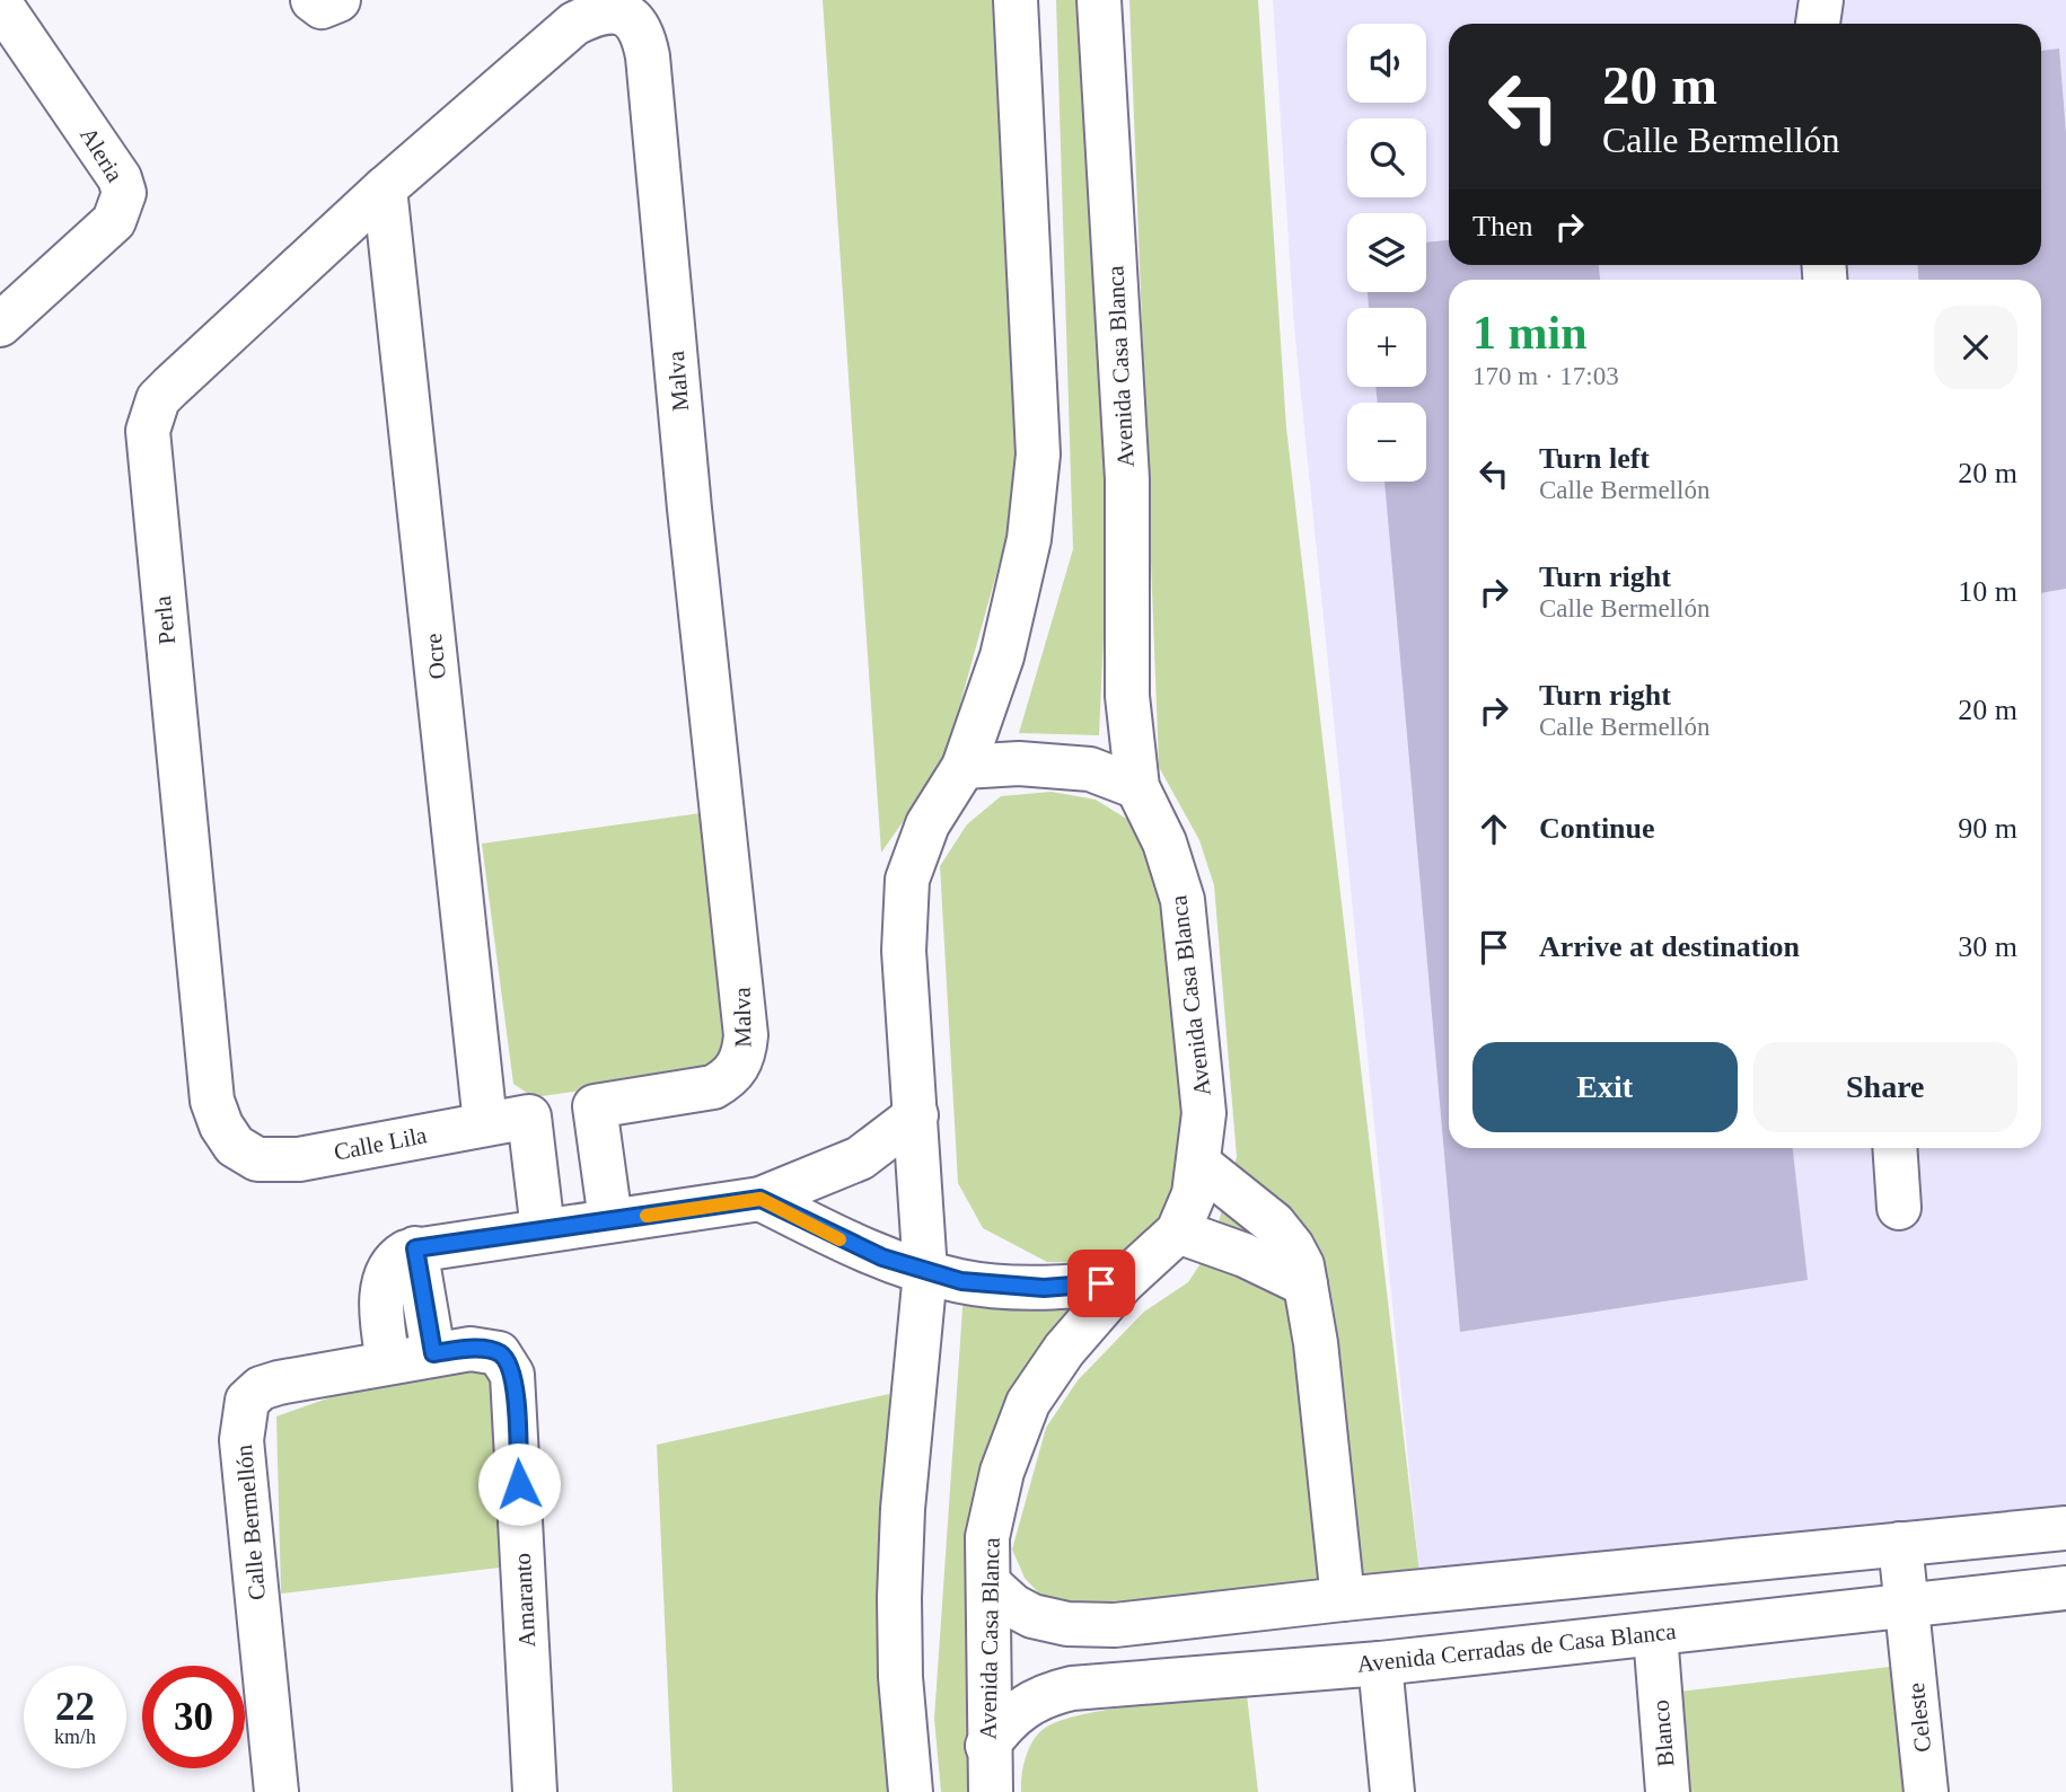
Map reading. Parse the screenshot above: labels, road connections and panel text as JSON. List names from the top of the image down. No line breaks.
{"streets":{"street":["Aleria","Avenida Casa Blanca","Malva","Perla","Ocre","Calle Lila","Calle Bermellón","Amaranto","Avenida Cerradas de Casa Blanca","Celeste","Blanco"]},"crossings":[["Avenida Casa Blanca","Avenida Cerradas de Casa Blanca"],["Malva","Perla"],["Malva","Ocre"],["Perla","Ocre"],["Perla","Calle Lila"],["Ocre","Calle Lila"],["Calle Bermellón","Amaranto"],["Avenida Cerradas de Casa Blanca","Celeste"],["Avenida Cerradas de Casa Blanca","Blanco"]],"page":{"map_buttons":["+","−"],"turn":["20 m","Calle Bermellón"],"then":"Then","heading":["1 min","170 m · 17:03"],"list":[{"name":"Turn left","note":"Calle Bermellón","value":"20 m"},{"name":"Turn right","note":"Calle Bermellón","value":"10 m"},{"name":"Turn right","note":"Calle Bermellón","value":"20 m"},{"name":"Continue","value":"90 m"},{"name":"Arrive at destination","value":"30 m"}],"buttons":["Exit","Share"],"speed":"22 km/h","limit":"30"}}
